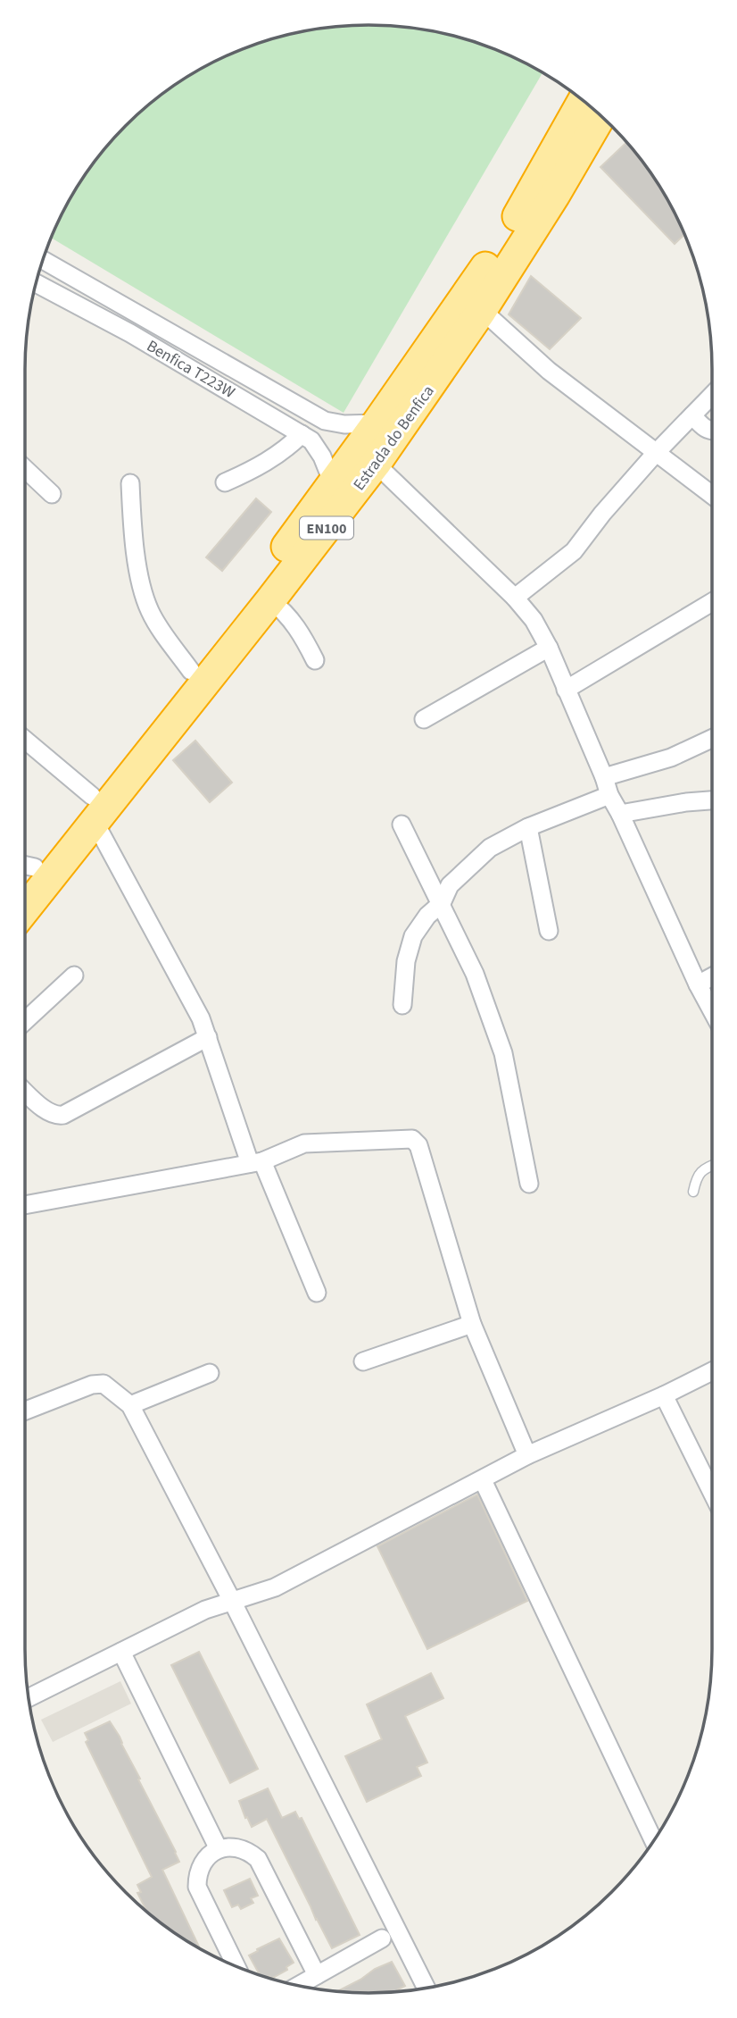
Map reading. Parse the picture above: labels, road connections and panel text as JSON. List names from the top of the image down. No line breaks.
{"streets":{"highway":["Estrada do Benfica","EN100"],"street":["Benfica T223W"]},"crossings":[["Benfica T223W","Estrada do Benfica"]]}
